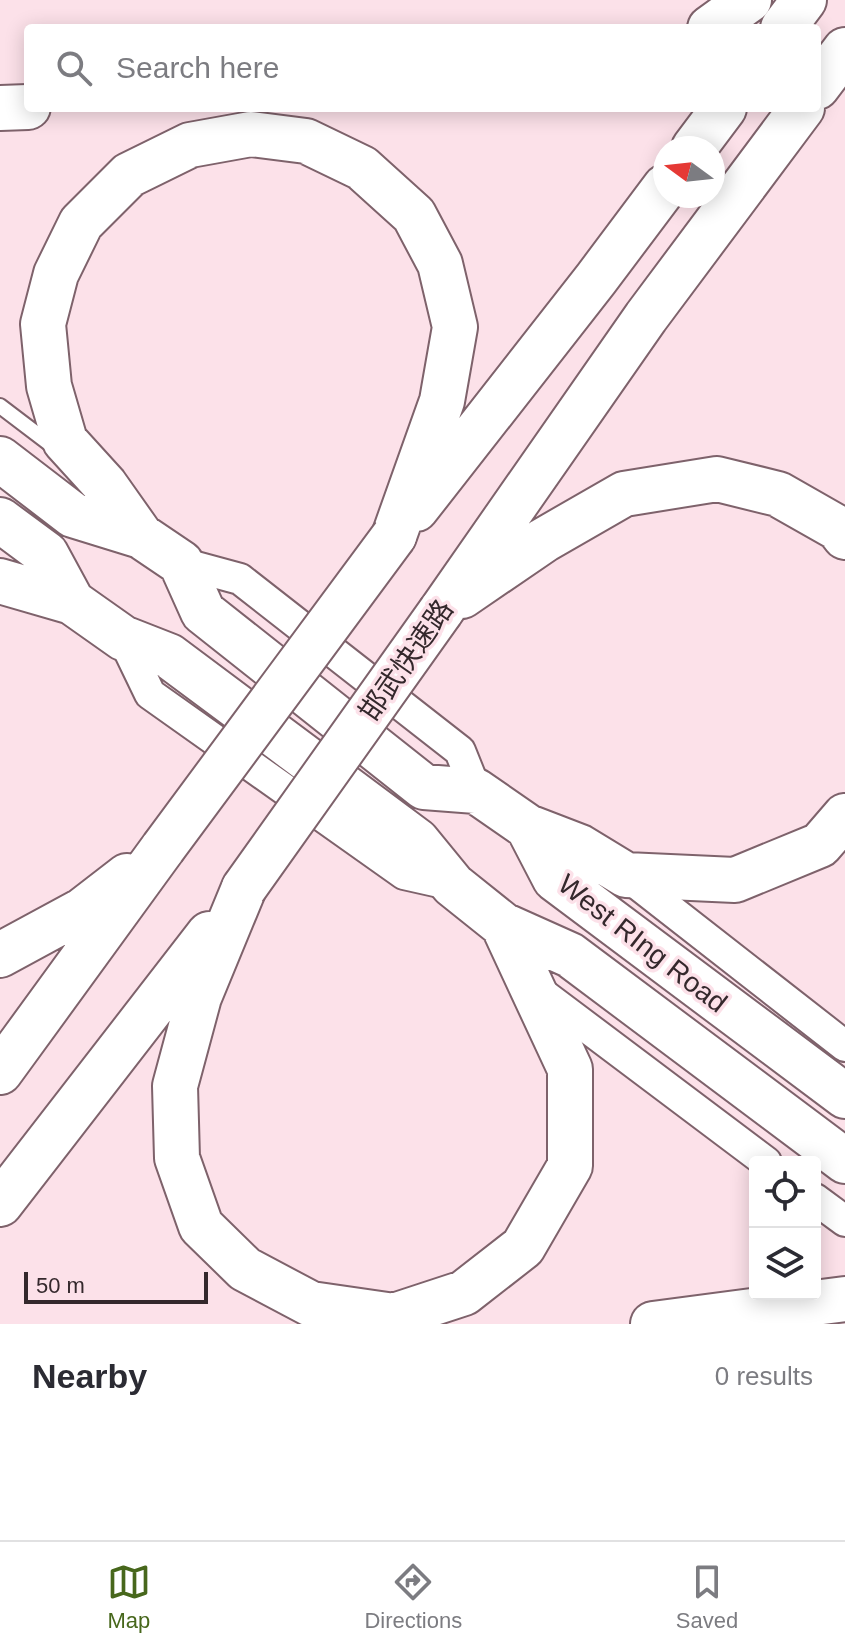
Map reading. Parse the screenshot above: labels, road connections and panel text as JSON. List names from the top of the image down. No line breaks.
{"streets":{"highway":["邯武快速路","West RIng Road"]},"scale_bar":"50 m","north":"left","page":{"search":"Search here","scale":"50 m","heading":["Nearby","0 results"],"nav":["Map","Directions","Saved"]}}
